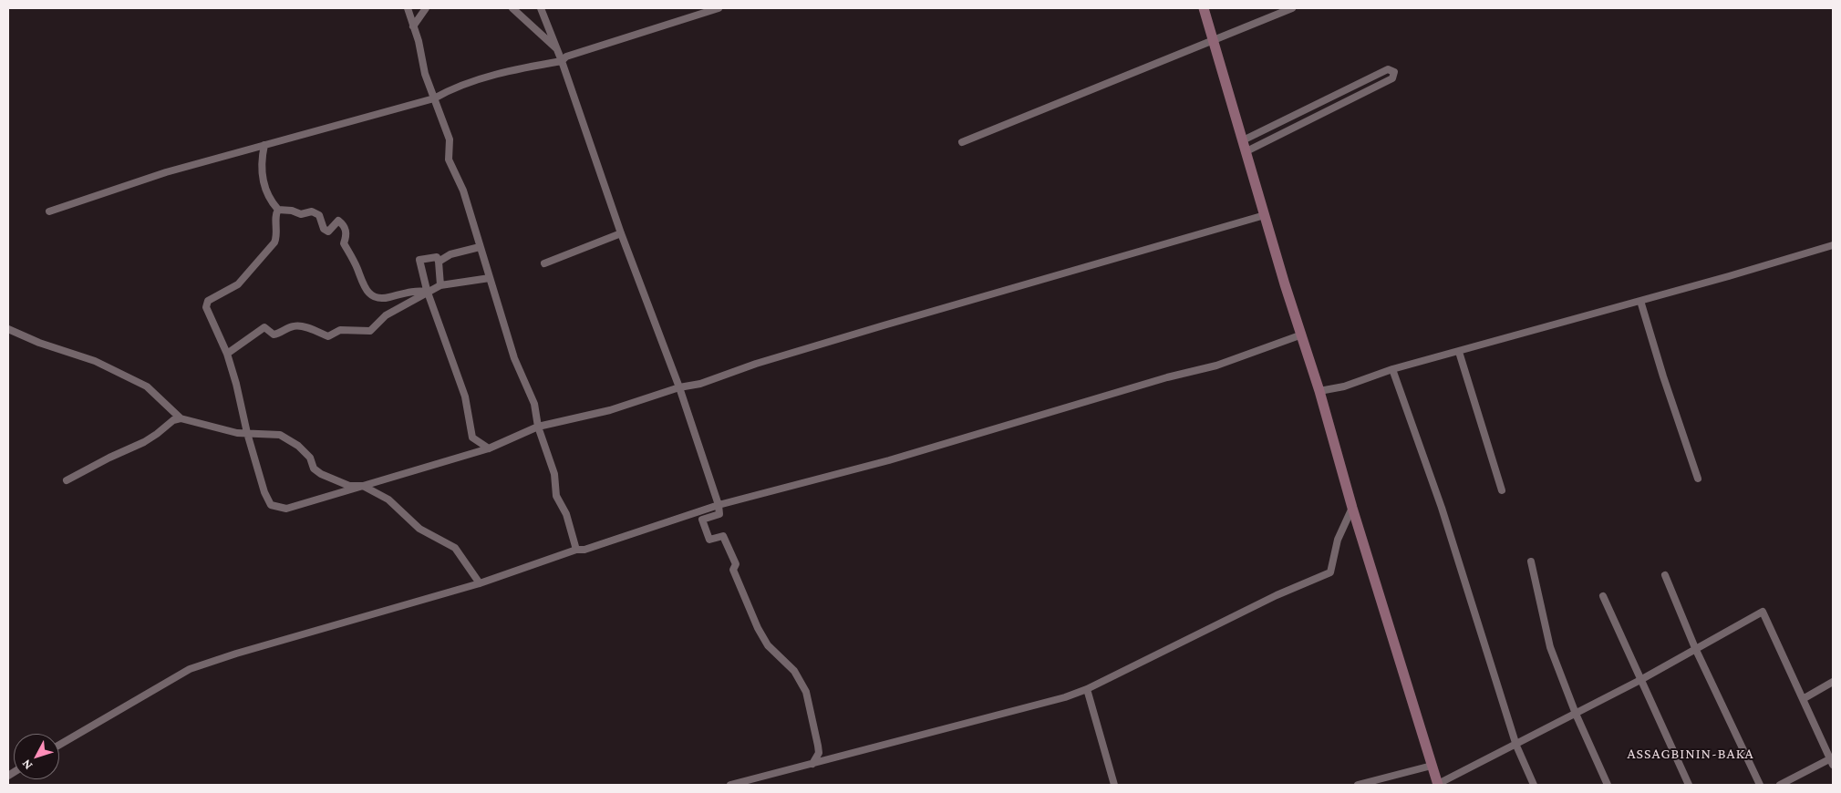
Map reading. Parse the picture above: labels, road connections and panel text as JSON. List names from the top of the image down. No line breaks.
{"districts":["ASSAGBININ-BAKA"],"north":"bottom left"}
